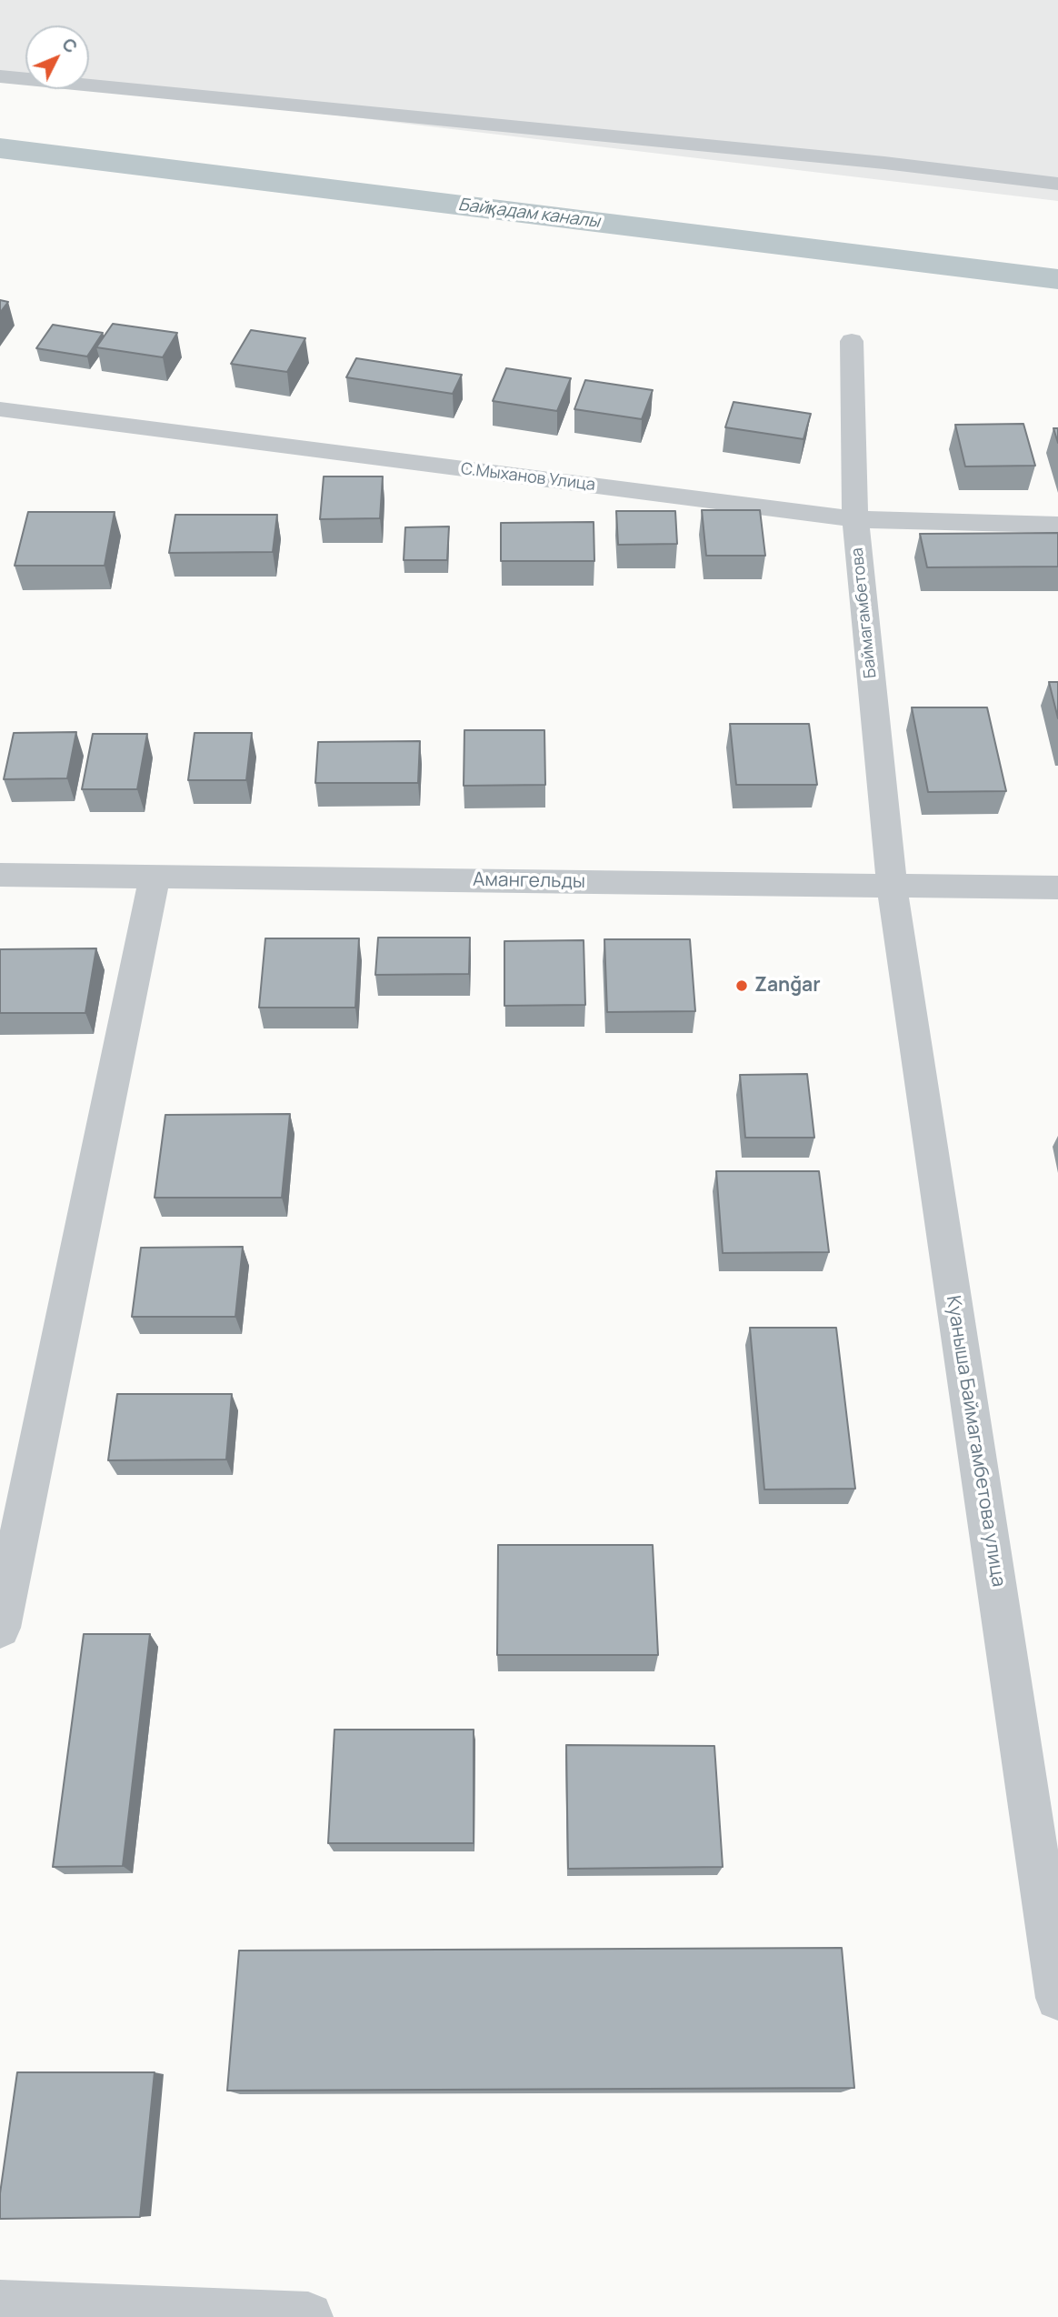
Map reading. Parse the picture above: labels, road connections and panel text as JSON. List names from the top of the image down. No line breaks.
{"streets":{"street":["С.Мыханов Улица","Баймагамбетова","Амангельды","Куаныша Баймагамбетова улица"]},"crossings":[["С.Мыханов Улица","Баймагамбетова"],["Баймагамбетова","Амангельды"],["Баймагамбетова","Куаныша Баймагамбетова улица"],["Амангельды","Куаныша Баймагамбетова улица"]],"water":["Байқадам каналы"],"places":["Zanğar"],"north":"top right"}
